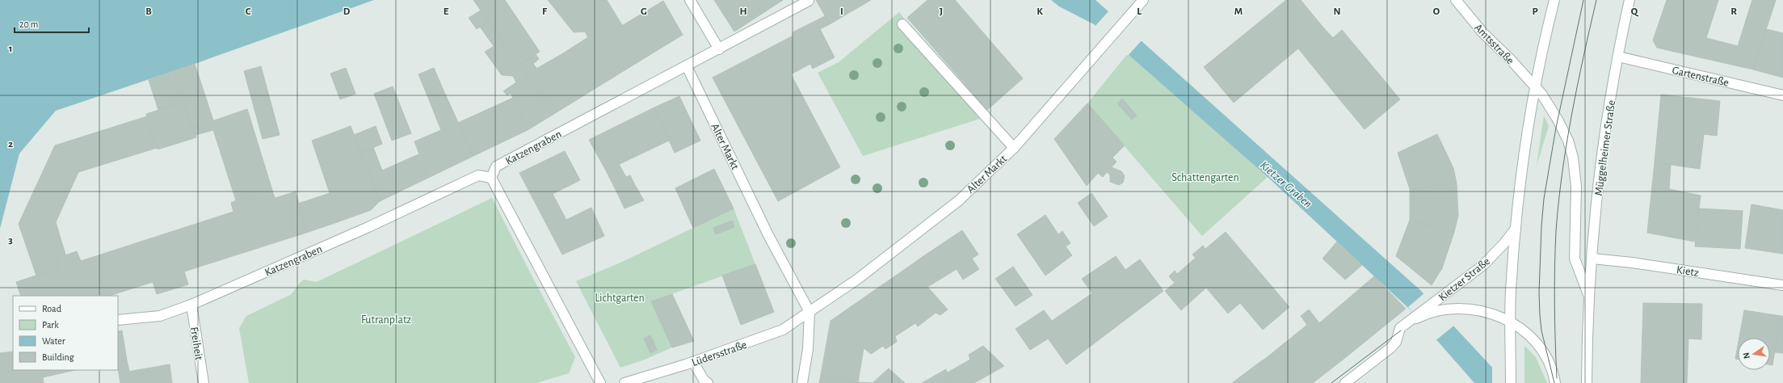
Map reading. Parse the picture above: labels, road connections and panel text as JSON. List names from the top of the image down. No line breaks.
{"streets":{"street":["Amtsstraße","Gartenstraße","Alter Markt","Katzengraben","Müggelheimer Straße","Kietz","Kietzer Straße","Freiheit","Lüdersstraße"]},"crossings":[["Amtsstraße","Müggelheimer Straße"],["Gartenstraße","Müggelheimer Straße"],["Alter Markt","Katzengraben"],["Alter Markt","Lüdersstraße"],["Katzengraben","Freiheit"],["Müggelheimer Straße","Kietz"]],"water":["Kietzer Graben"],"parks":["Schattengarten","Lichtgarten","Futranplatz"],"legend":["Road","Park","Water","Building"],"scale_bar":"20 m","north":"left","grid":{"columns":["B","C","D","E","F","G","H","I","J","K","L","M","N","O","P","Q","R"],"rows":["1","2","3"]}}
